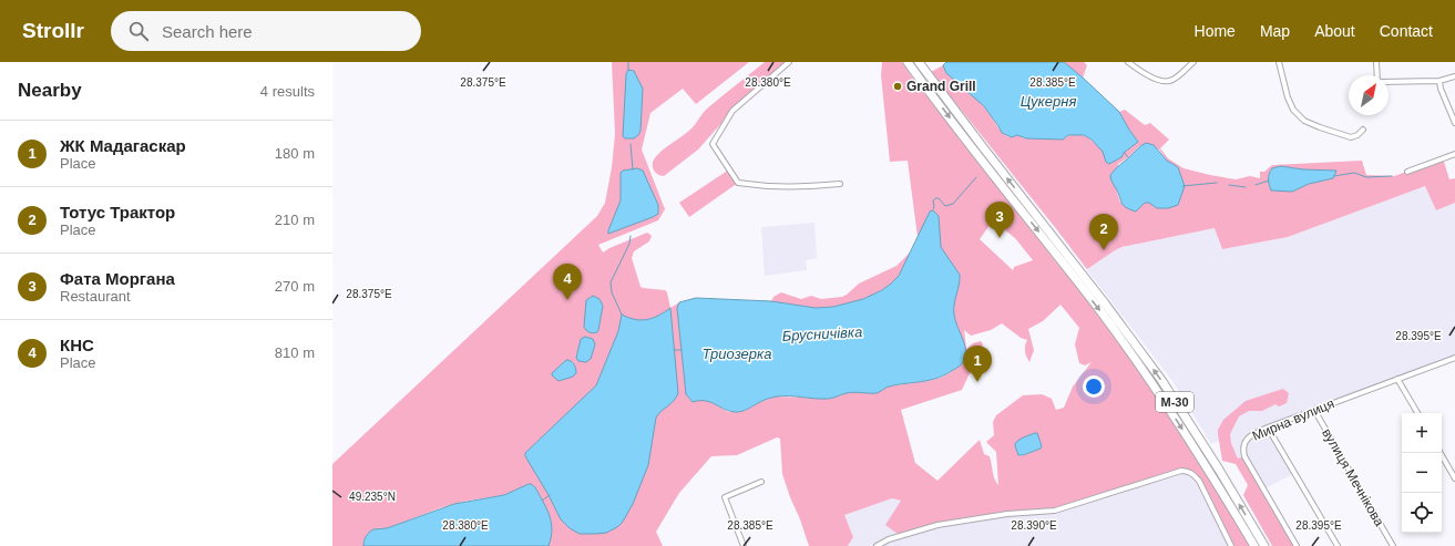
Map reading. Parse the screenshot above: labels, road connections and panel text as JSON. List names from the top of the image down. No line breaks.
{"streets":{"highway":["М-30"],"street":["Мирна вулиця","вулиця Мечнікова"]},"crossings":[["Мирна вулиця","вулиця Мечнікова"]],"water":["Цукерня","Брусничівка","Триозерка"],"places":["Grand Grill"],"north":"top right","page":{"header":"Strollr","search":"Search here","nav":["Home","Map","About","Contact"],"heading":["Nearby","4 results"],"list":[{"mark":"1","name":"ЖК Мадагаскар","note":"Place","value":"180 m"},{"mark":"2","name":"Тотус Трактор","note":"Place","value":"210 m"},{"mark":"3","name":"Фата Моргана","note":"Restaurant","value":"270 m"},{"mark":"4","name":"КНС","note":"Place","value":"810 m"}],"pins":["3","2","4","1"],"map_buttons":["+","−"]},"coordinates":["28.375°E","28.380°E","28.385°E","28.395°E","49.235°N","28.390°E"]}
